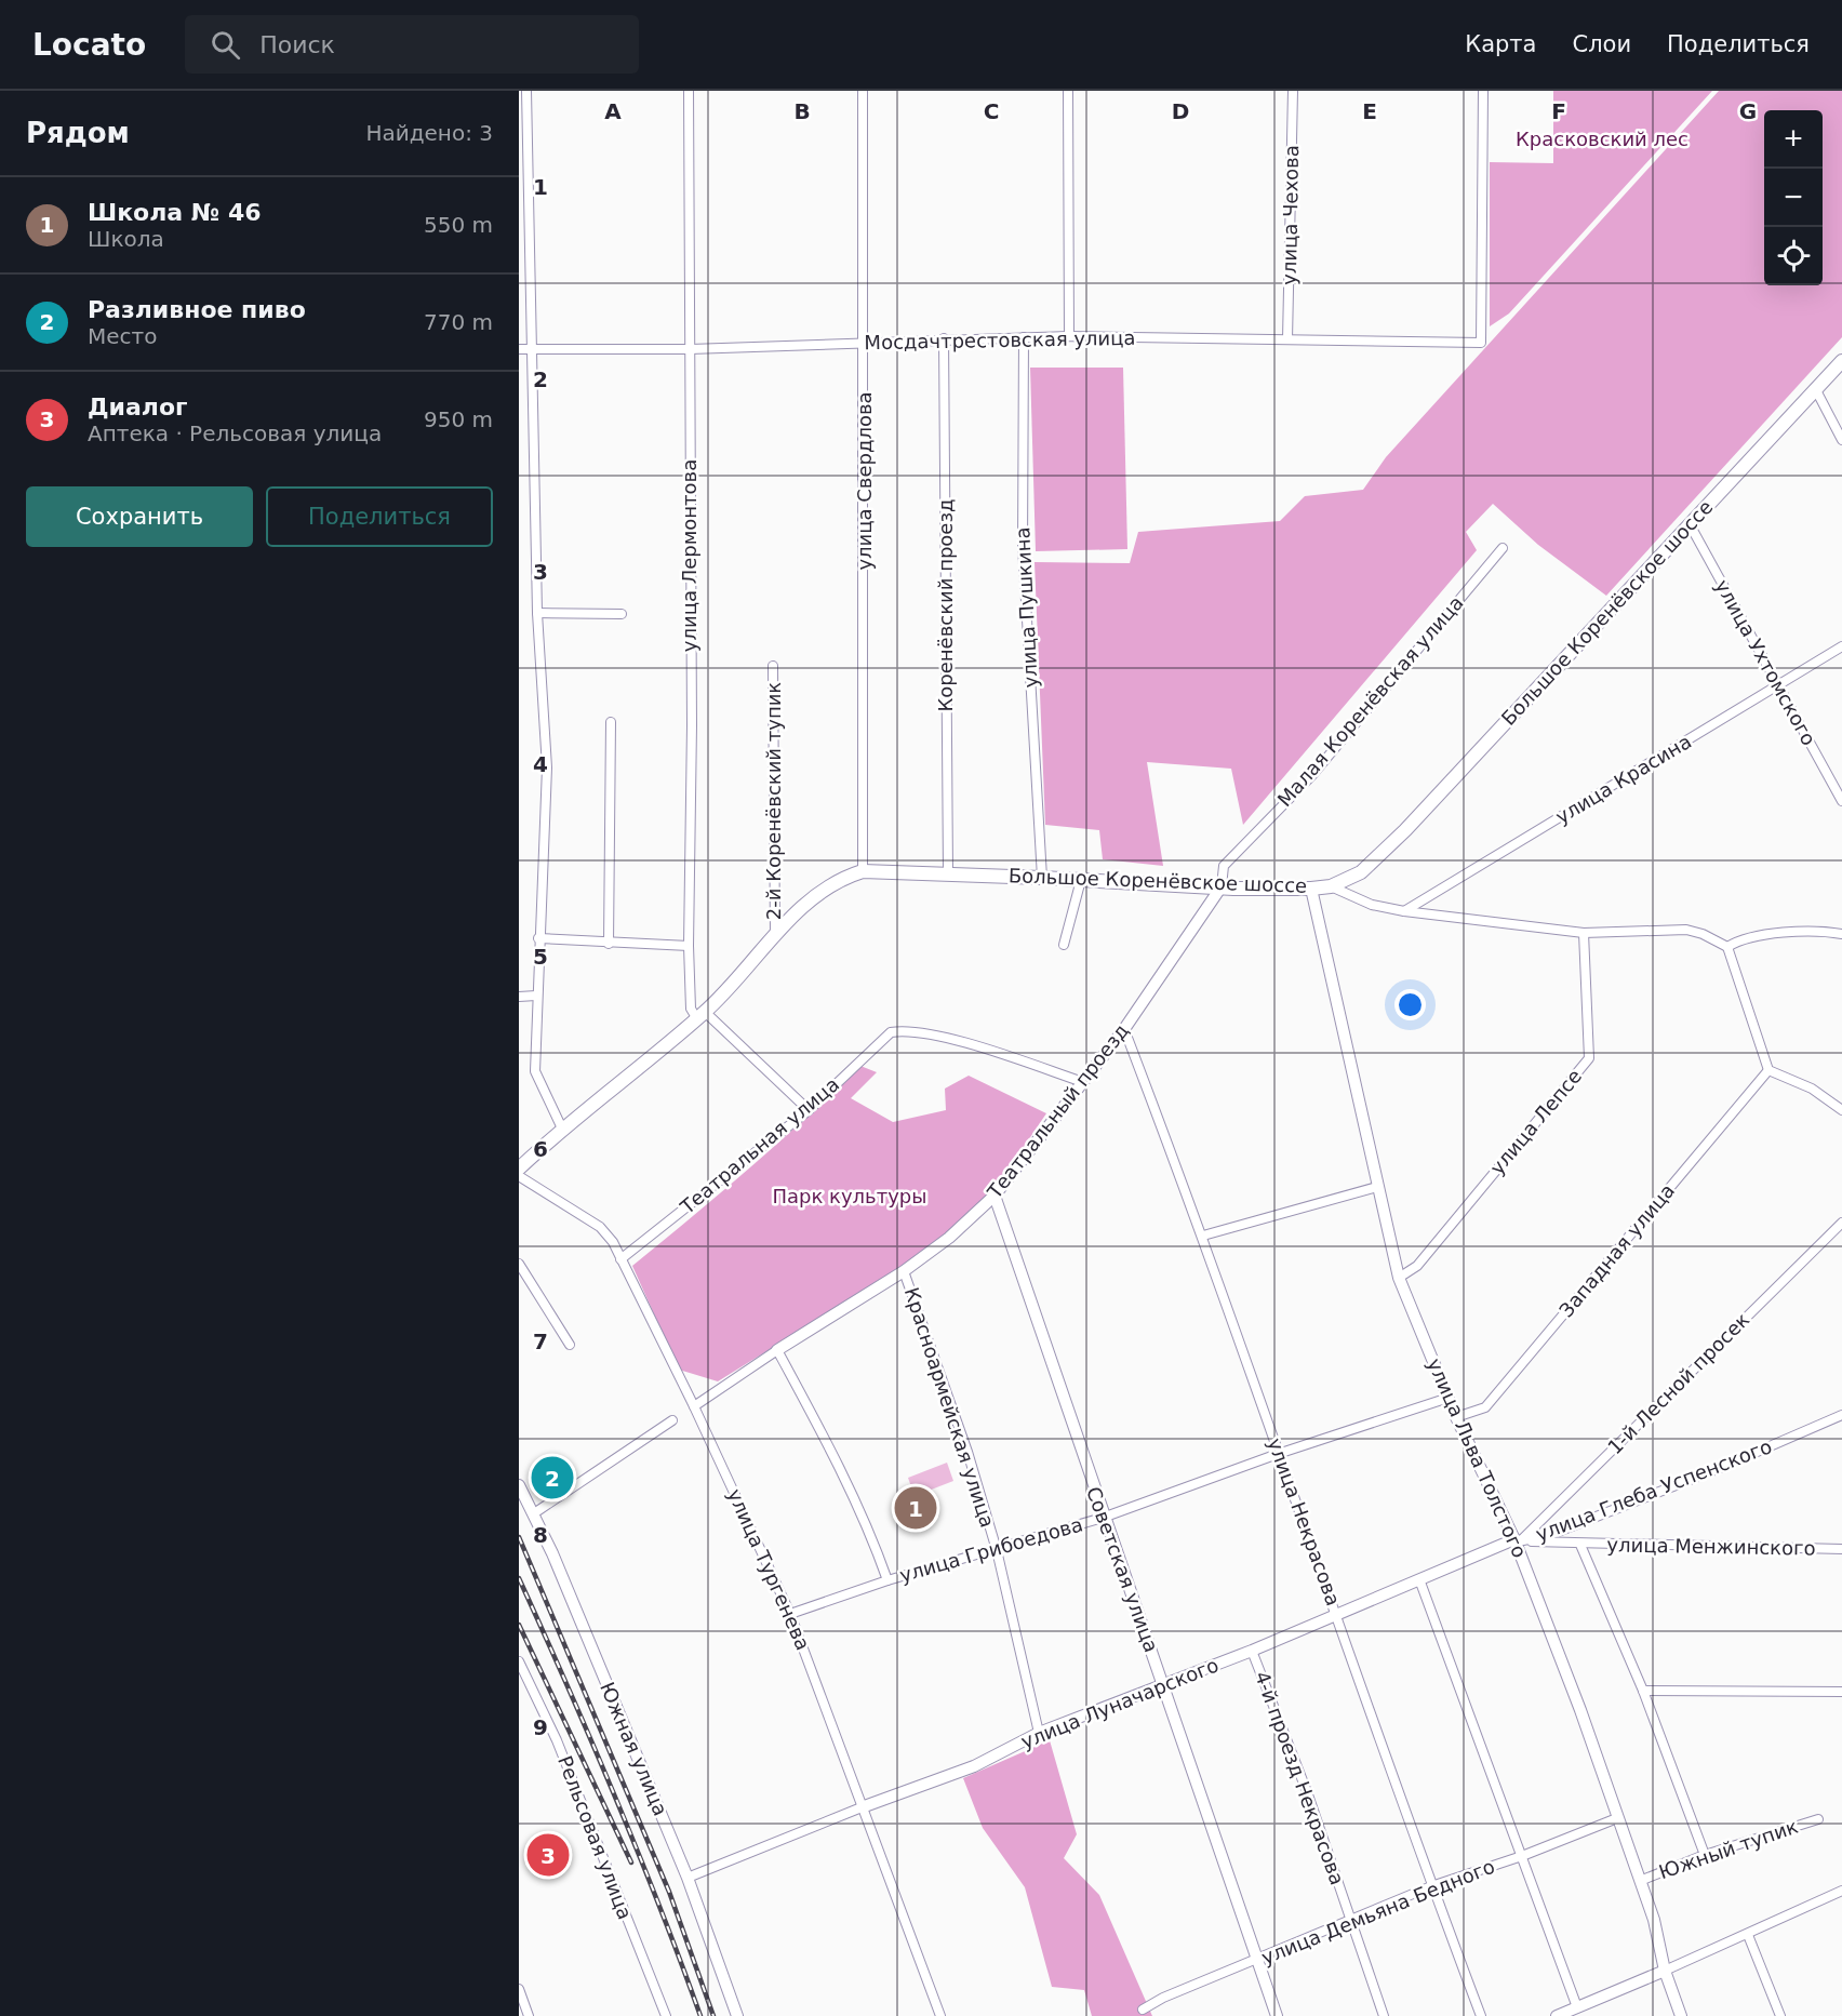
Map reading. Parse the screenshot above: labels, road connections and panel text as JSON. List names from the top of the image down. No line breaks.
{"streets":{"main road":["Большое Коренёвское шоссе"],"street":["улица Чехова","Мосдачтрестовская улица","улица Свердлова","улица Лермонтова","Коренёвский проезд","улица Пушкина","улица Ухтомского","Малая Коренёвская улица","улица Красина","2-й Коренёвский тупик","Театральный проезд","улица Лепсе","Театральная улица","Западная улица","1-й Лесной просек","Красноармейская улица","улица Льва Толстого","улица Глеба Успенского","улица Некрасова","улица Менжинского","улица Грибоедова","улица Тургенева","Советская улица","улица Луначарского","Южная улица","4-й проезд Некрасова","Рельсовая улица","Южный тупик","улица Демьяна Бедного"]},"crossings":[["улица Чехова","Мосдачтрестовская улица"],["Мосдачтрестовская улица","улица Свердлова"],["Мосдачтрестовская улица","улица Лермонтова"],["Мосдачтрестовская улица","Коренёвский проезд"],["Мосдачтрестовская улица","улица Пушкина"],["улица Свердлова","Большое Коренёвское шоссе"],["улица Лермонтова","Большое Коренёвское шоссе"],["Коренёвский проезд","Большое Коренёвское шоссе"],["улица Пушкина","Большое Коренёвское шоссе"],["Большое Коренёвское шоссе","улица Ухтомского"],["Большое Коренёвское шоссе","Малая Коренёвская улица"],["Большое Коренёвское шоссе","2-й Коренёвский тупик"],["Большое Коренёвское шоссе","Театральный проезд"],["Большое Коренёвское шоссе","улица Льва Толстого"],["улица Ухтомского","улица Красина"],["Малая Коренёвская улица","Театральный проезд"],["Театральный проезд","Театральная улица"],["Театральный проезд","Красноармейская улица"],["Театральный проезд","улица Некрасова"],["Театральный проезд","улица Тургенева"],["Театральный проезд","Советская улица"],["улица Лепсе","улица Льва Толстого"],["Театральная улица","улица Тургенева"],["Западная улица","улица Льва Толстого"],["1-й Лесной просек","улица Льва Толстого"],["1-й Лесной просек","улица Глеба Успенского"],["1-й Лесной просек","улица Луначарского"],["Красноармейская улица","улица Грибоедова"],["Красноармейская улица","улица Луначарского"],["улица Льва Толстого","улица Глеба Успенского"],["улица Льва Толстого","улица Грибоедова"],["улица Льва Толстого","улица Луначарского"],["улица Льва Толстого","Южный тупик"],["улица Льва Толстого","улица Демьяна Бедного"],["улица Глеба Успенского","улица Менжинского"],["улица Глеба Успенского","улица Луначарского"],["улица Некрасова","улица Грибоедова"],["улица Некрасова","улица Луначарского"],["улица Некрасова","улица Демьяна Бедного"],["улица Грибоедова","улица Тургенева"],["улица Грибоедова","Советская улица"],["улица Тургенева","улица Луначарского"],["Советская улица","улица Луначарского"],["Советская улица","улица Демьяна Бедного"],["улица Луначарского","Южная улица"],["улица Луначарского","4-й проезд Некрасова"],["4-й проезд Некрасова","улица Демьяна Бедного"]],"parks":["Красковский лес","Парк культуры"],"page":{"header":"Locato","search":"Поиск","nav":["Карта","Слои","Поделиться"],"heading":["Рядом","Найдено: 3"],"map_buttons":["+","−"],"list":[{"mark":"1","name":"Школа № 46","note":"Школа","value":"550 m"},{"mark":"2","name":"Разливное пиво","note":"Место","value":"770 m"},{"mark":"3","name":"Диалог","note":"Аптека · Рельсовая улица","value":"950 m"}],"buttons":["Сохранить","Поделиться"],"pins":["2","1","3"]},"grid":{"columns":["A","B","C","D","E","F","G"],"rows":["1","2","3","4","5","6","7","8","9"]}}
